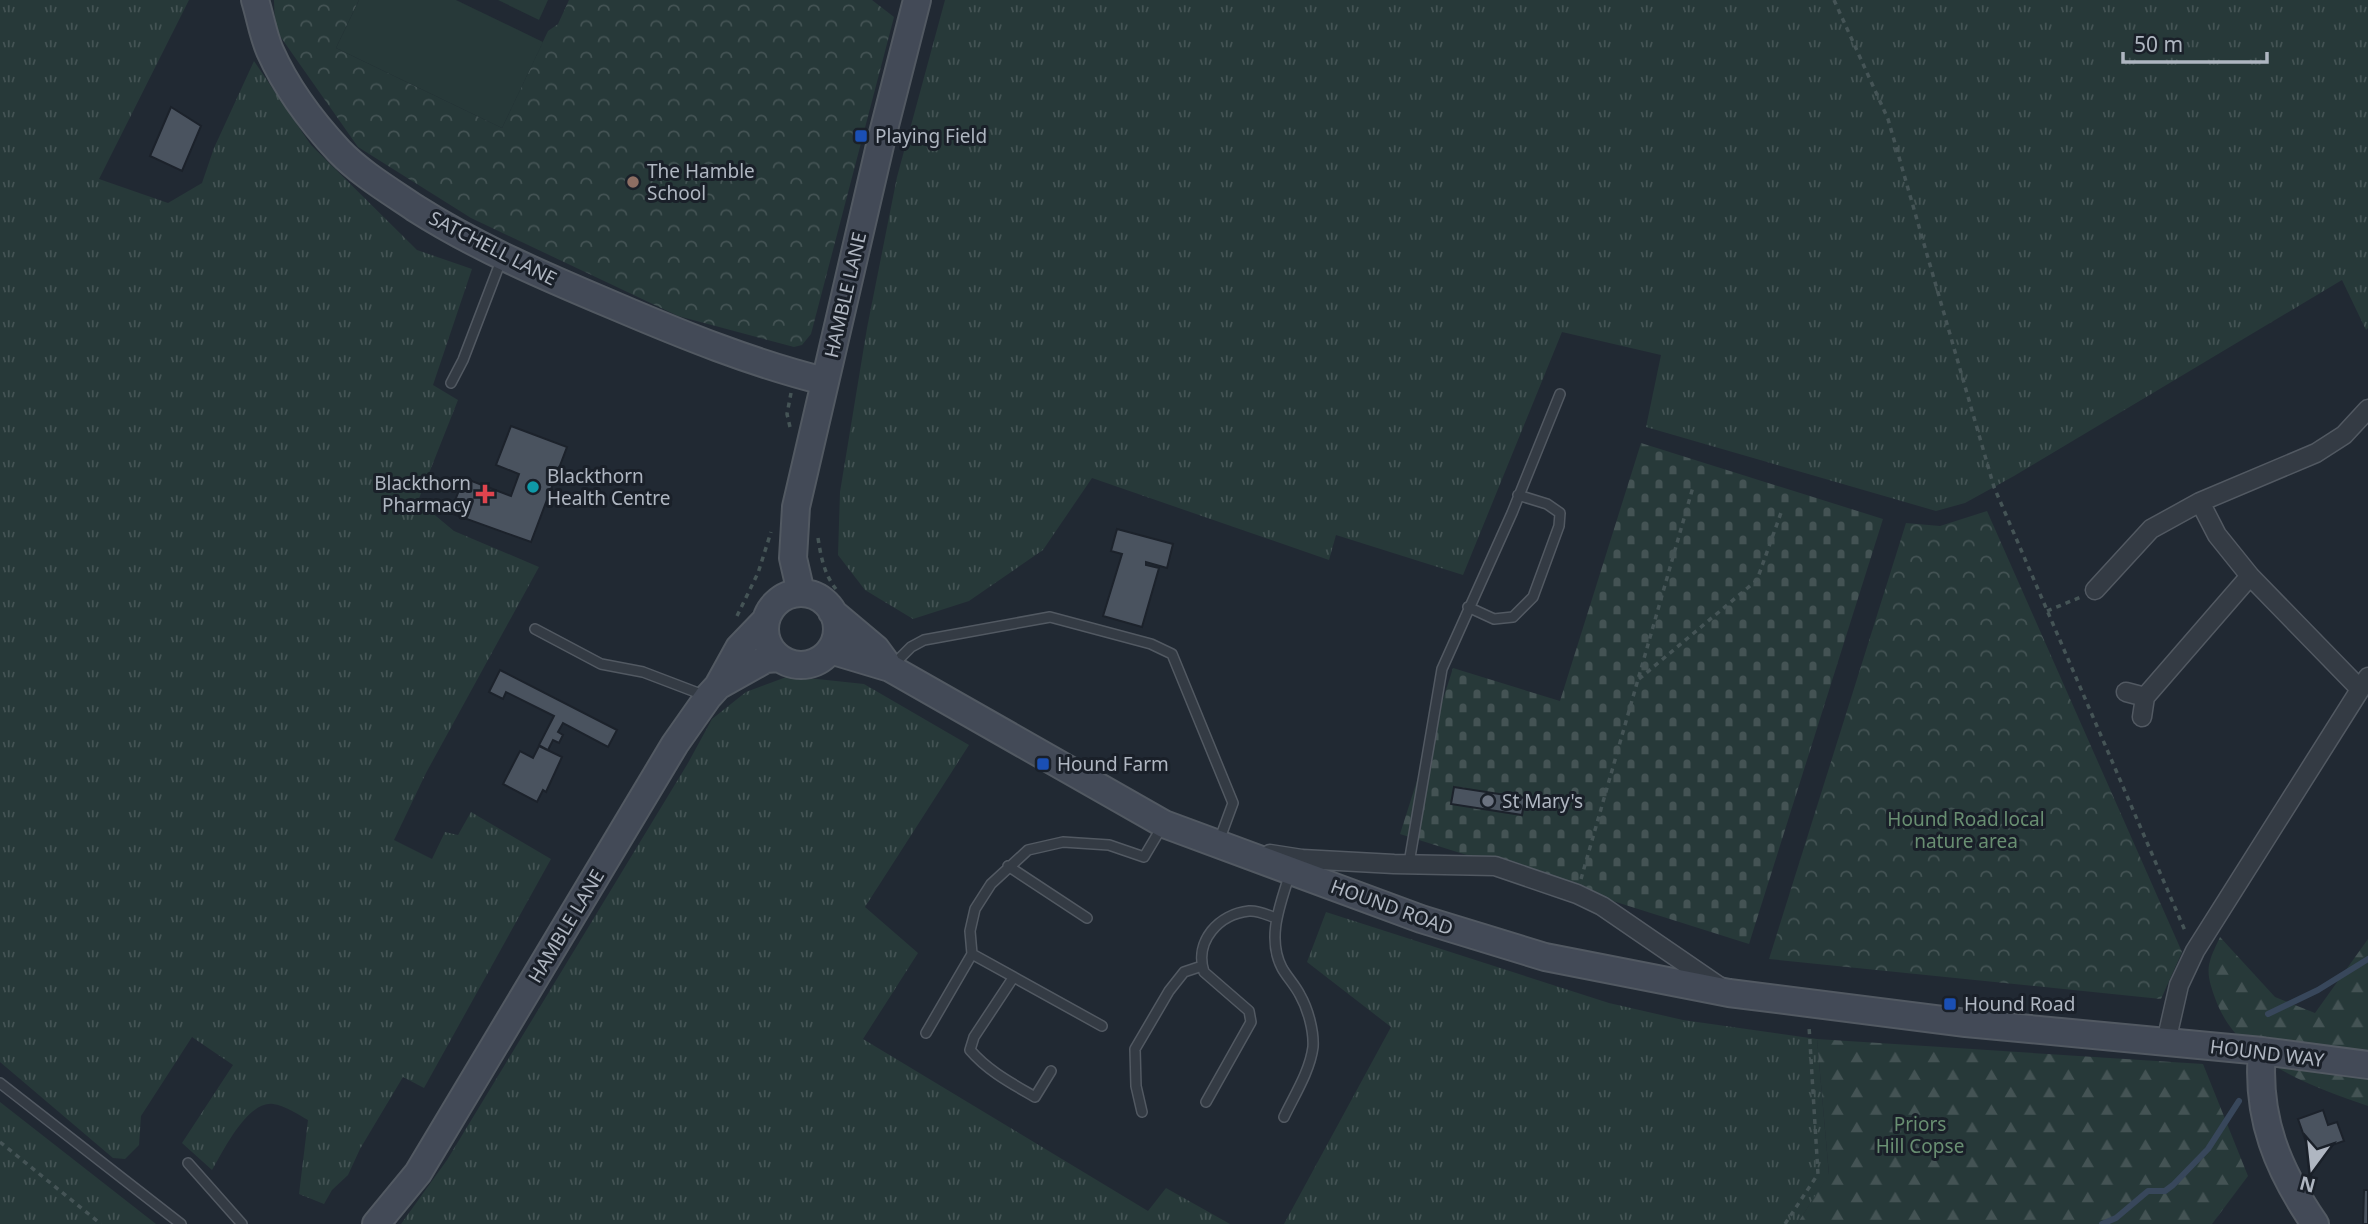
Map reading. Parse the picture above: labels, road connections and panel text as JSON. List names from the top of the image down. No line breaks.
{"streets":{"street":["SATCHELL LANE","HAMBLE LANE","HOUND ROAD","HOUND WAY"]},"crossings":[["SATCHELL LANE","HAMBLE LANE"],["HAMBLE LANE","HOUND ROAD"],["HOUND ROAD","HOUND WAY"]],"parks":["Hound Road local nature area","Priors Hill Copse"],"places":{"transit":["Playing Field","Hound Farm","Hound Road"],"other":["The Hamble School","Blackthorn Health Centre","St Mary's"],"health":["Blackthorn Pharmacy"]},"scale_bar":"50 m","north":"bottom"}
